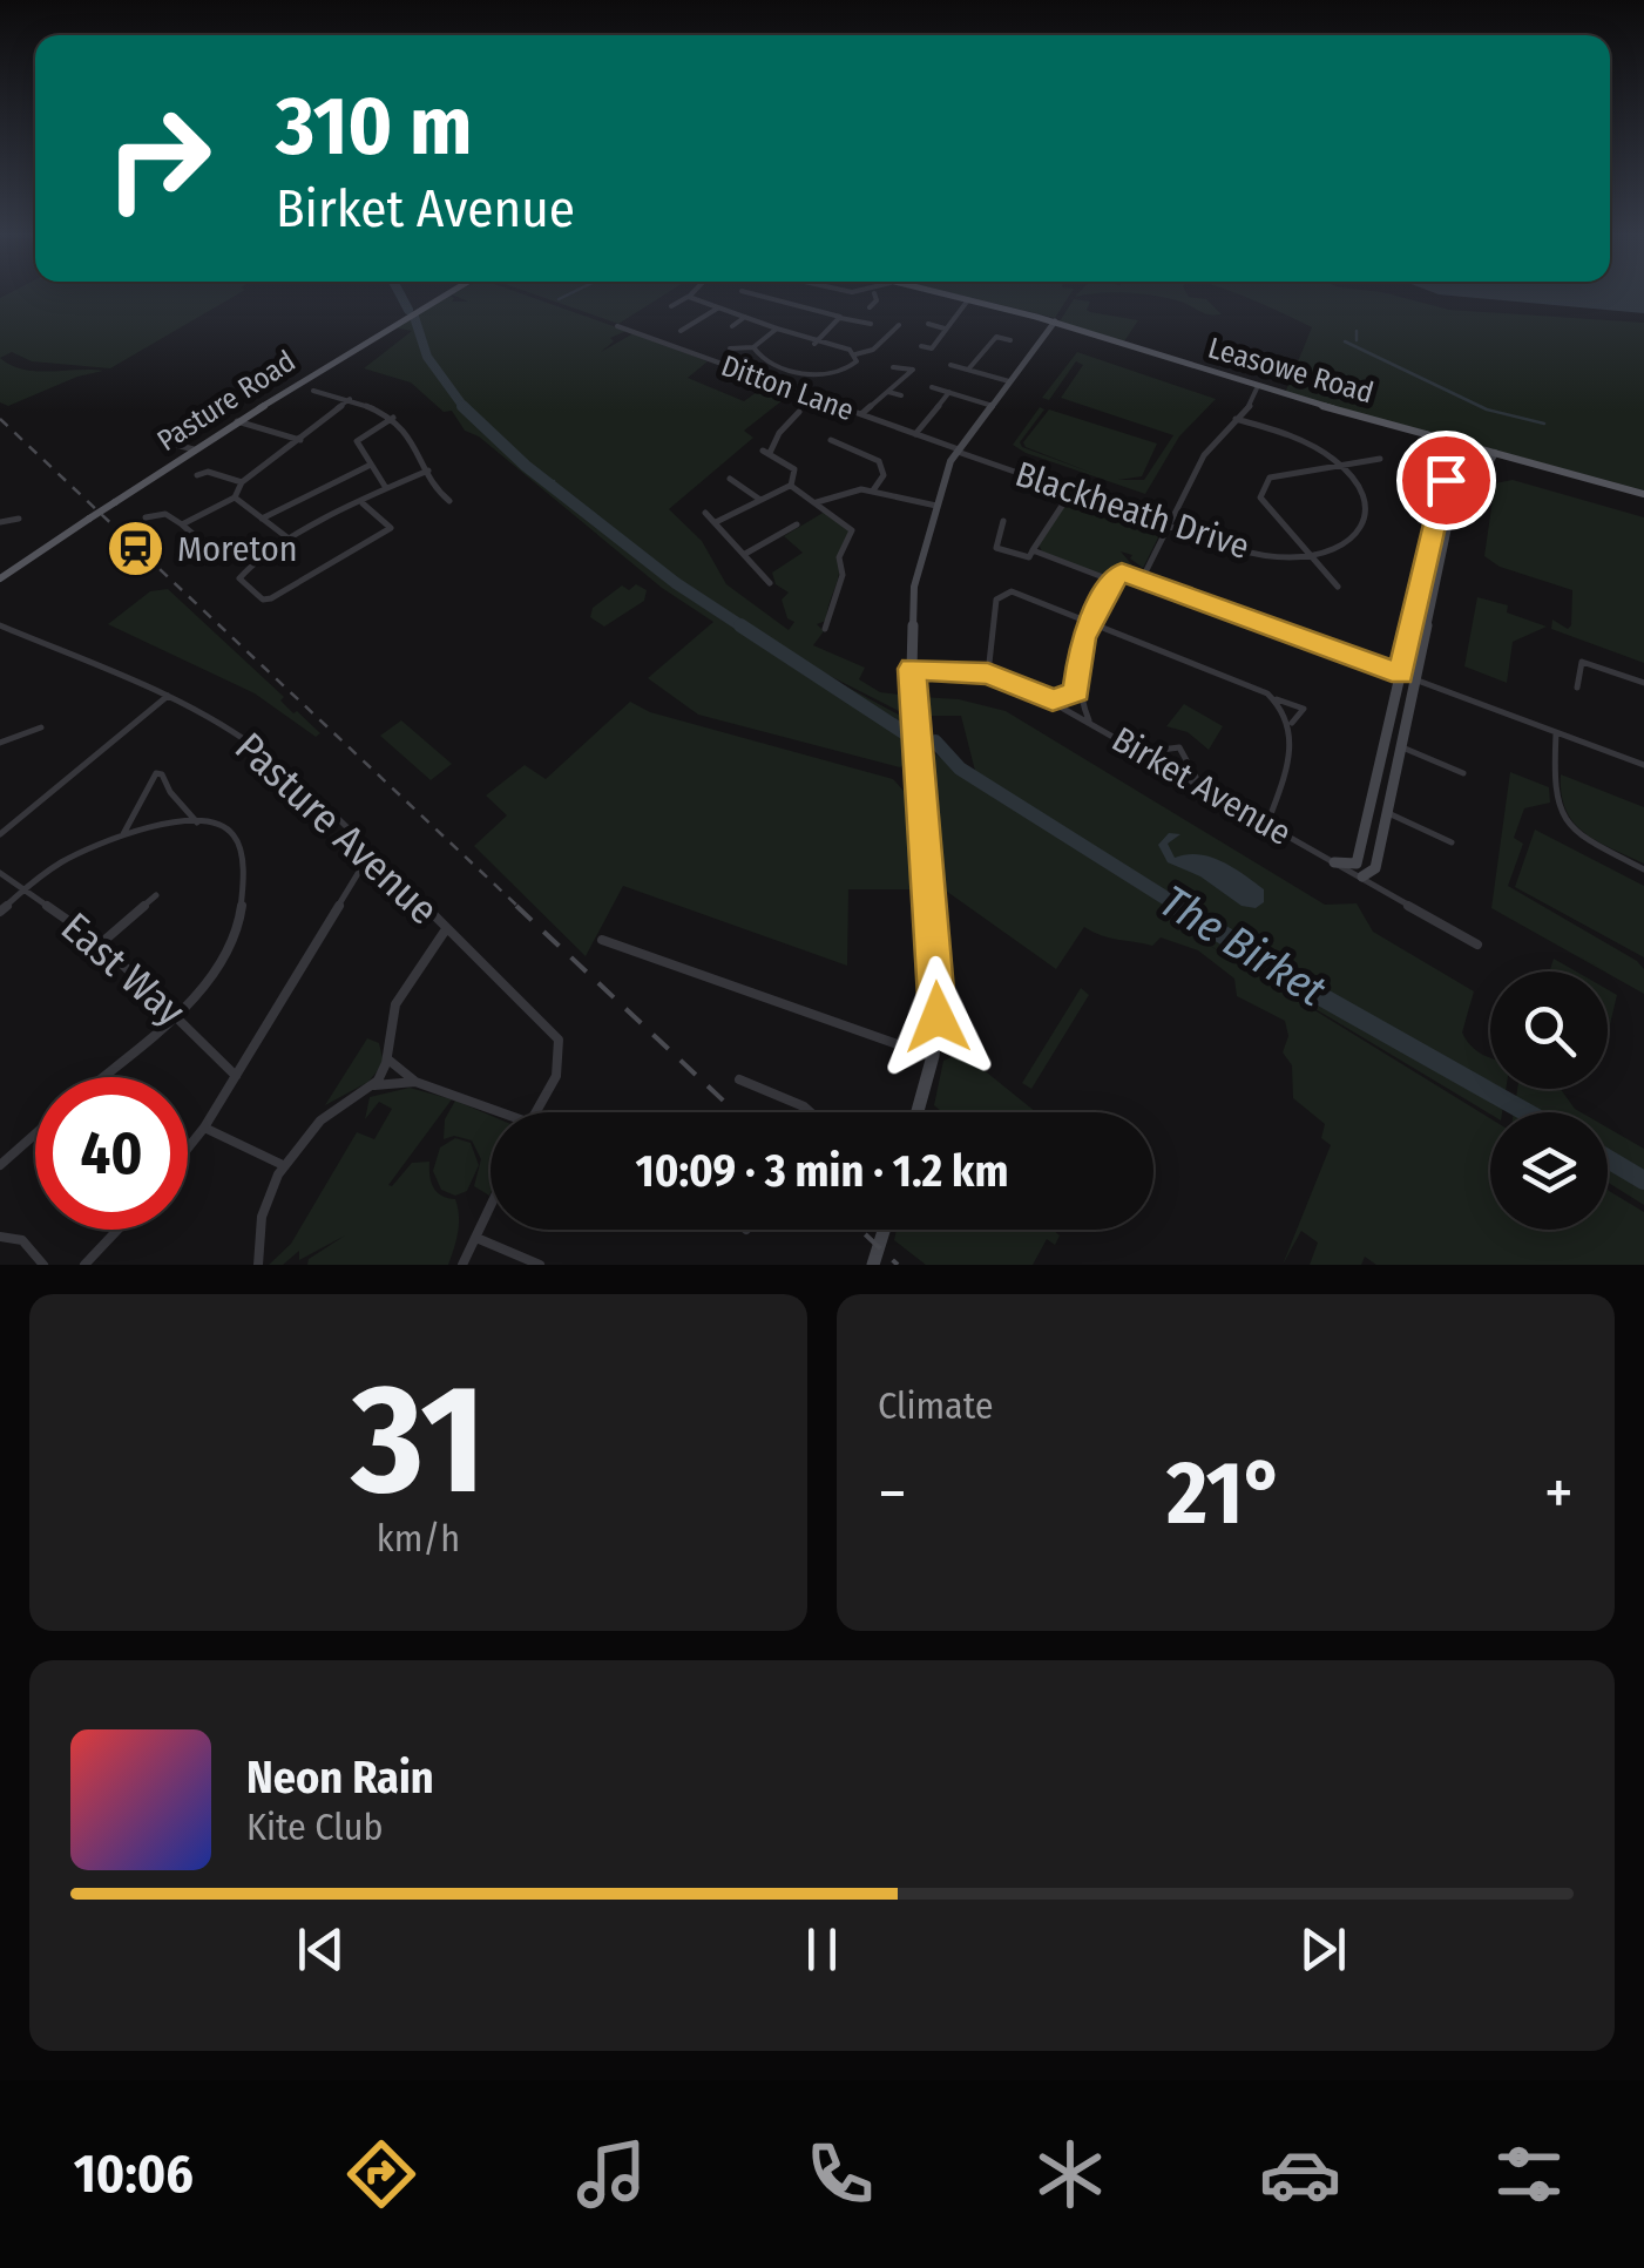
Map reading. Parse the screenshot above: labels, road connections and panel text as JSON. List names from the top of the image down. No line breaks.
{"streets":{"main road":["Leasowe Road","Pasture Road"],"street":["Ditton Lane","Blackheath Drive","Birket Avenue","Pasture Avenue","East Way"]},"crossings":[["Ditton Lane","Blackheath Drive"]],"water":["The Birket"],"places":{"station":["Moreton"]},"page":{"turn":["310 m","Birket Avenue"],"limit":"40","trip":"10:09 · 3 min · 1.2 km","tile":[["31","km/h"],"Climate"],"heat":["−","21°","+"],"song":["Neon Rain","Kite Club"],"tabs":"10:06"}}
